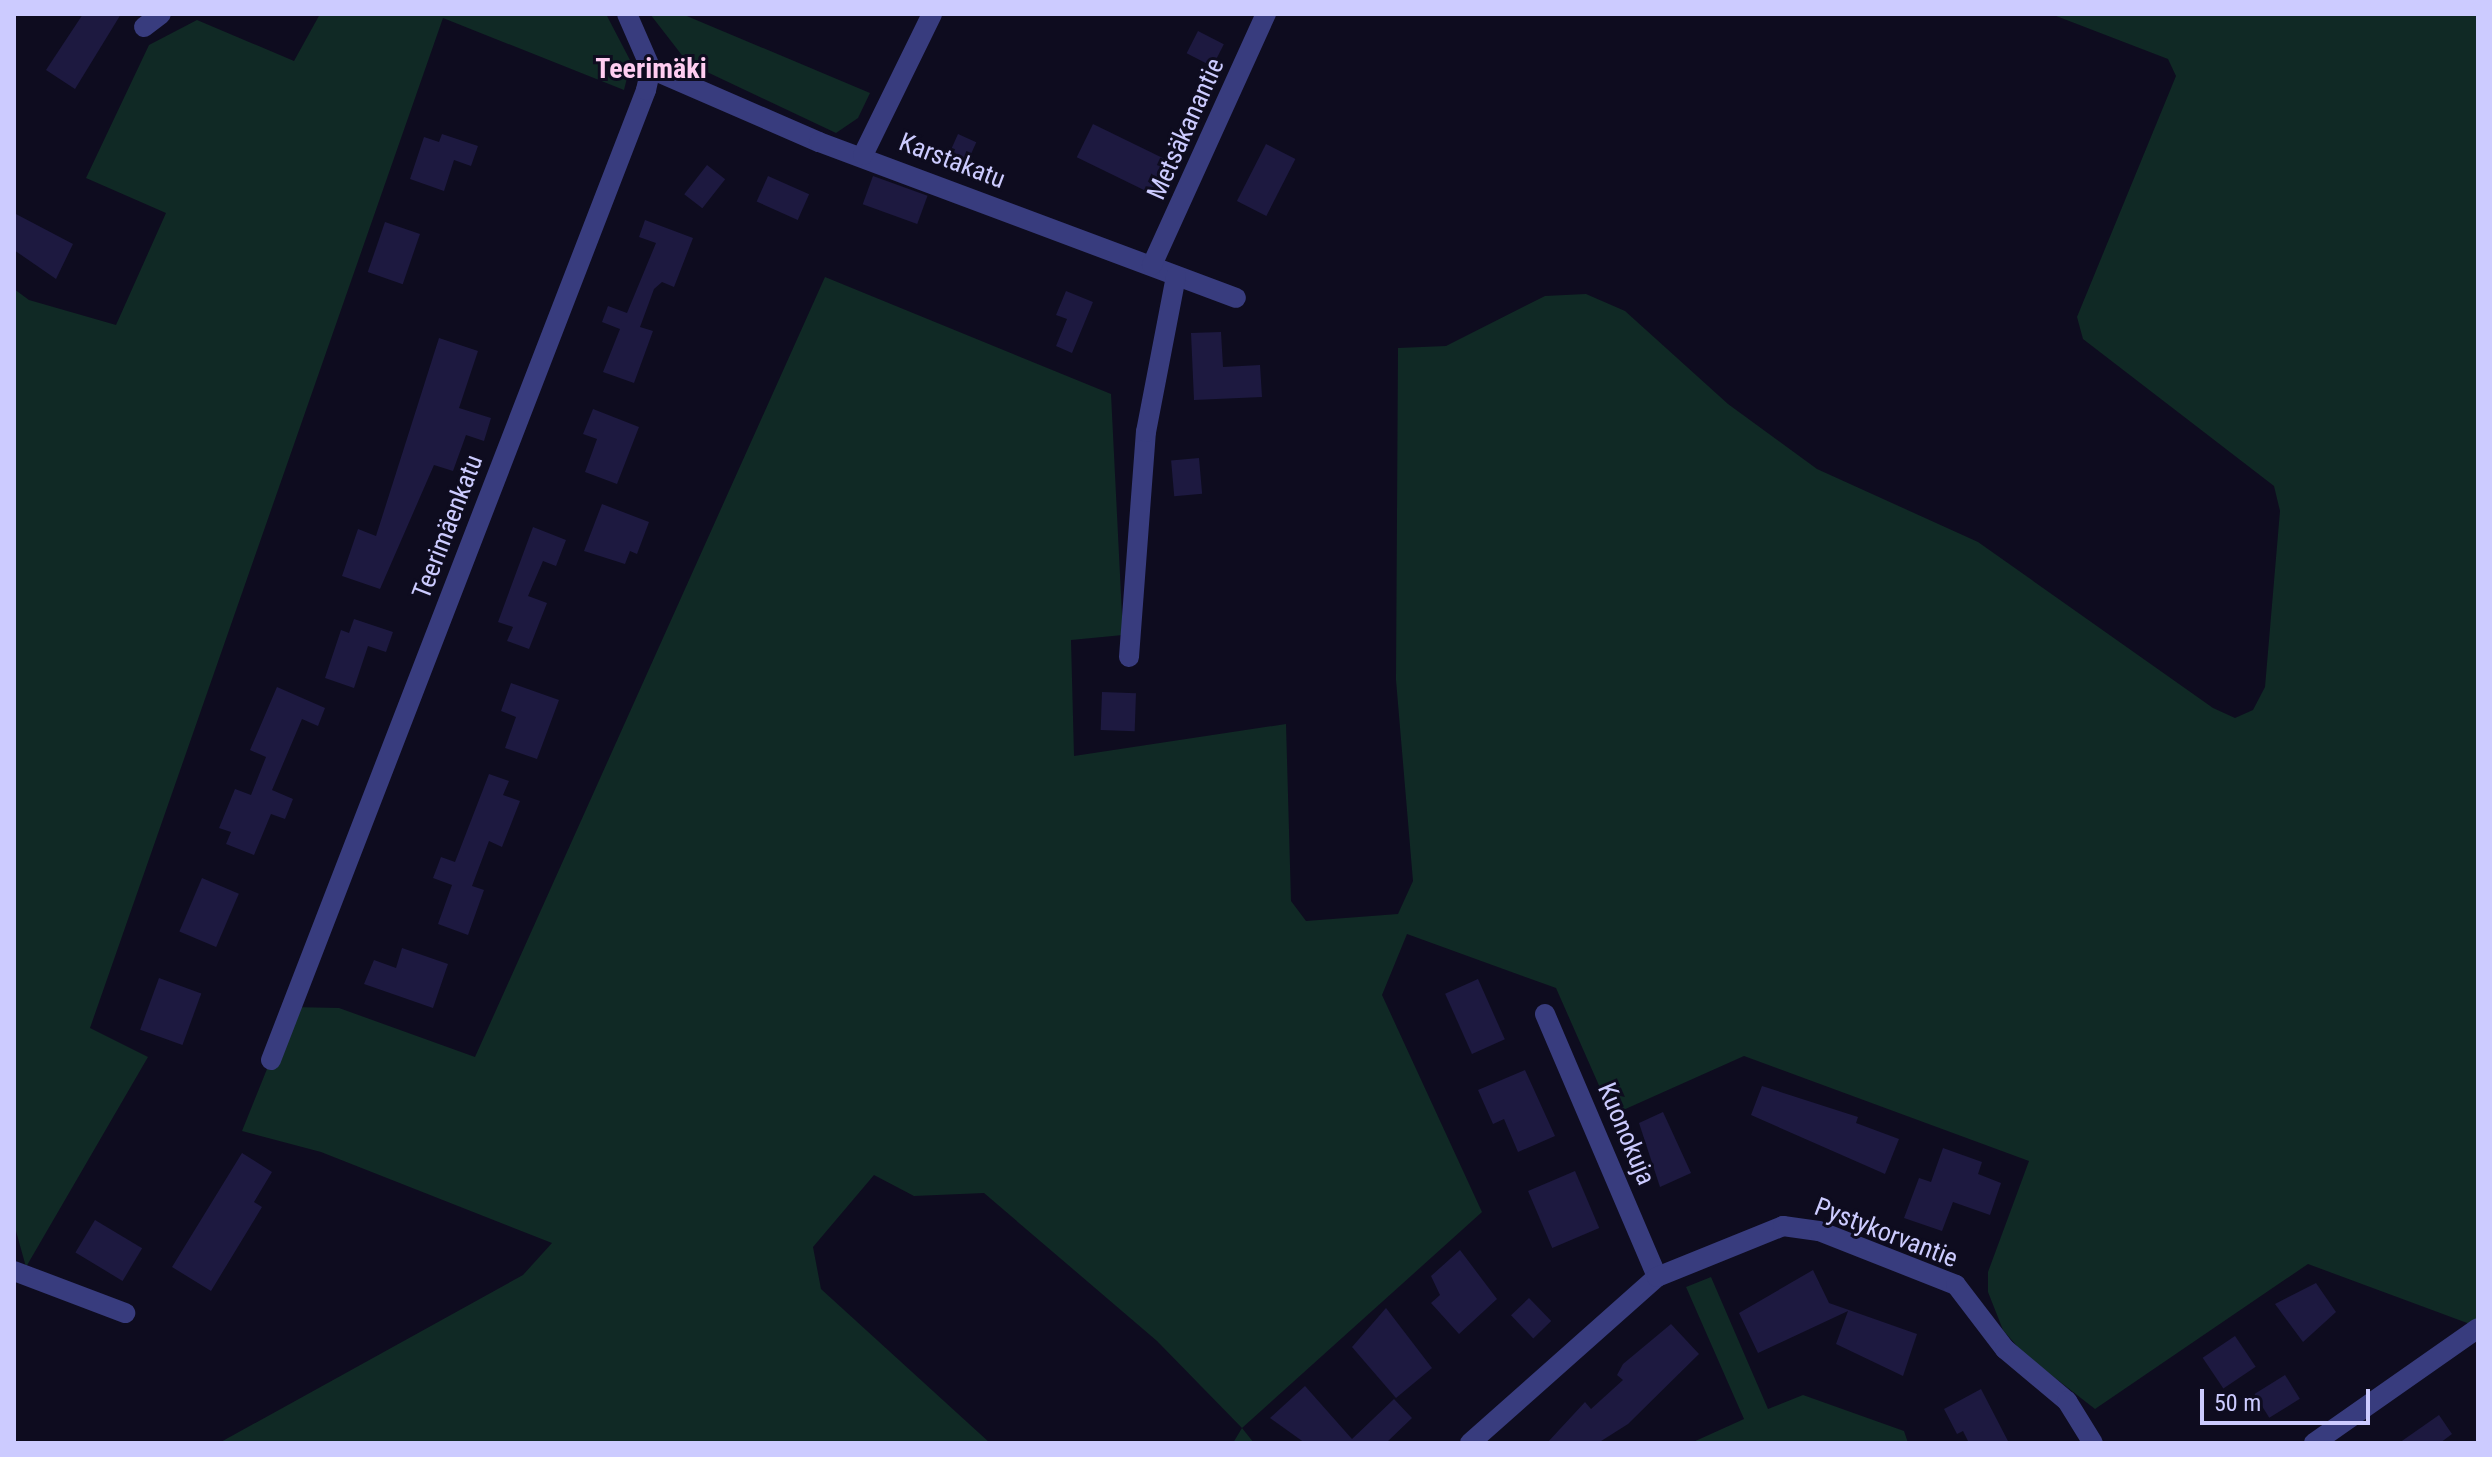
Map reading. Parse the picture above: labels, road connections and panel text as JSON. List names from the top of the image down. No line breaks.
{"streets":{"street":["Metsäkanantie","Karstakatu","Teerimäenkatu","Kuonokuja","Pystykorvantie"]},"crossings":[["Metsäkanantie","Karstakatu"],["Karstakatu","Teerimäenkatu"],["Kuonokuja","Pystykorvantie"]],"districts":["Teerimäki"],"scale_bar":"50 m"}
